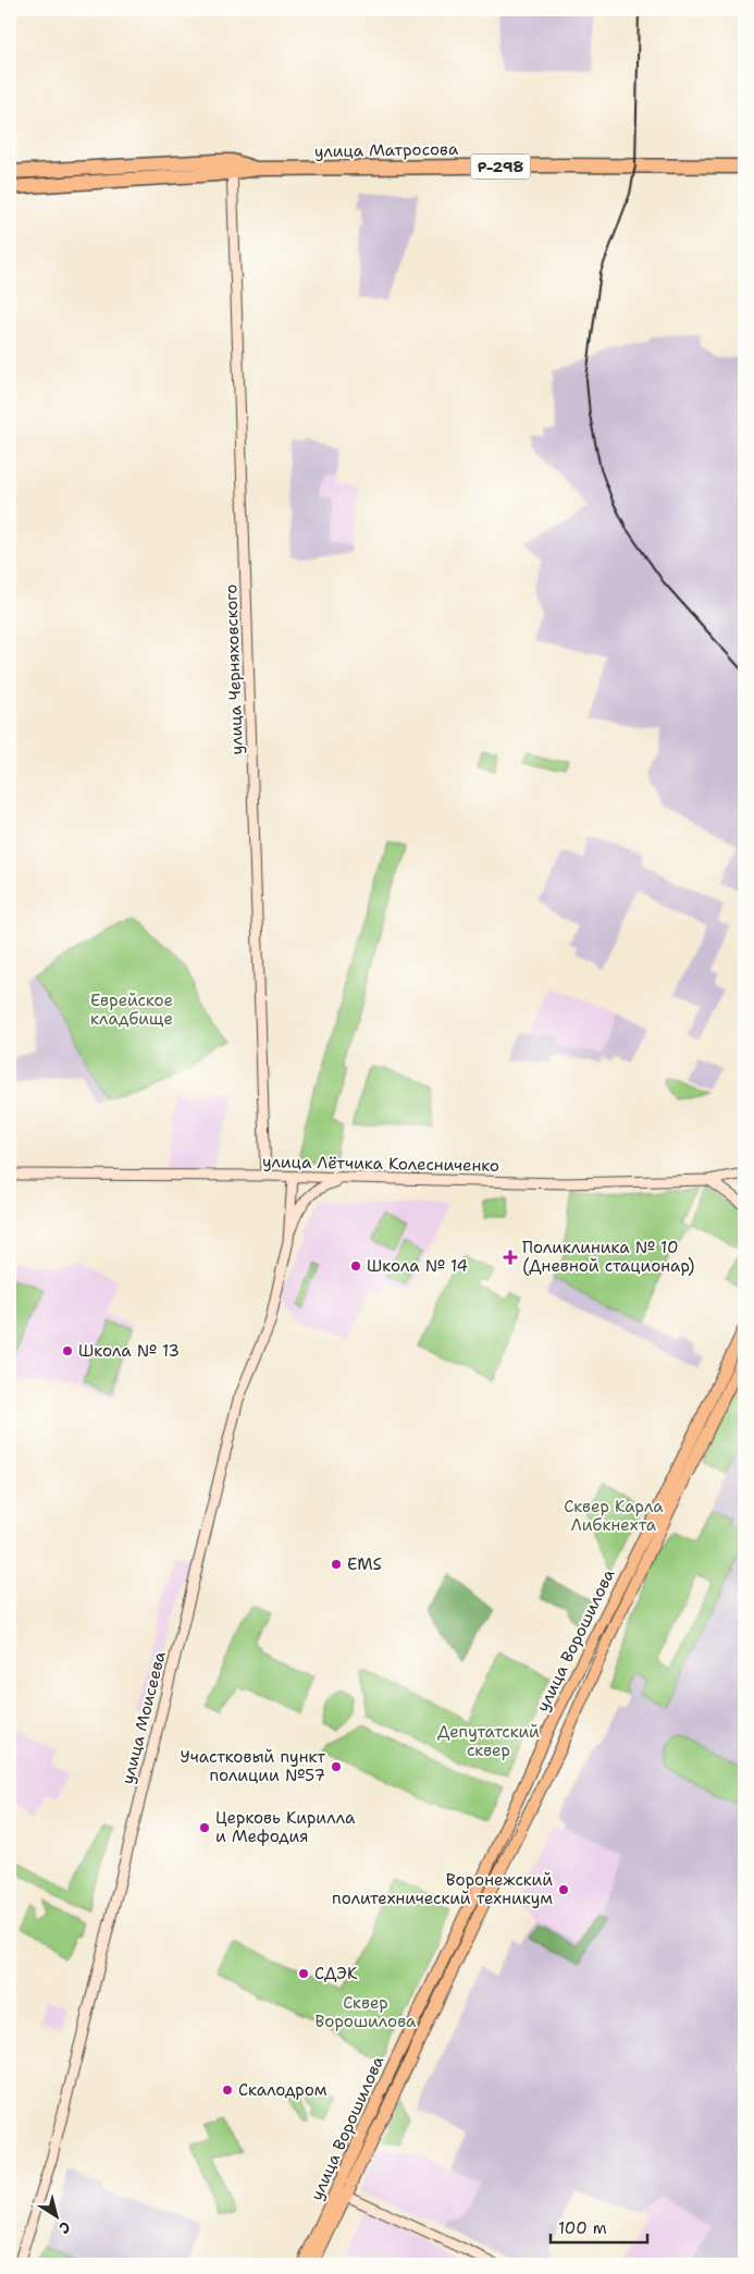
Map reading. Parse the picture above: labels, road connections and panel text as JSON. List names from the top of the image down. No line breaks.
{"streets":{"highway":["улица Матросова","Р-298"],"main road":["улица Ворошилова"],"street":["улица Черняховского","улица Лётчика Колесниченко","улица Моисеева"]},"crossings":[["улица Матросова","улица Черняховского"],["улица Черняховского","улица Лётчика Колесниченко"],["улица Лётчика Колесниченко","улица Моисеева"]],"parks":["Еврейское кладбище","Сквер Карла Либкнехта","Депутатский сквер","Сквер Ворошилова"],"places":{"health":["Поликлиника № 10 (Дневной стационар)"],"other":["Школа № 14","Школа № 13","EMS","Участковый пункт полиции №57","Церковь Кирилла и Мефодия","Воронежский политехнический техникум","СДЭК","Скалодром"]},"scale_bar":"100 m","north":"bottom right"}
